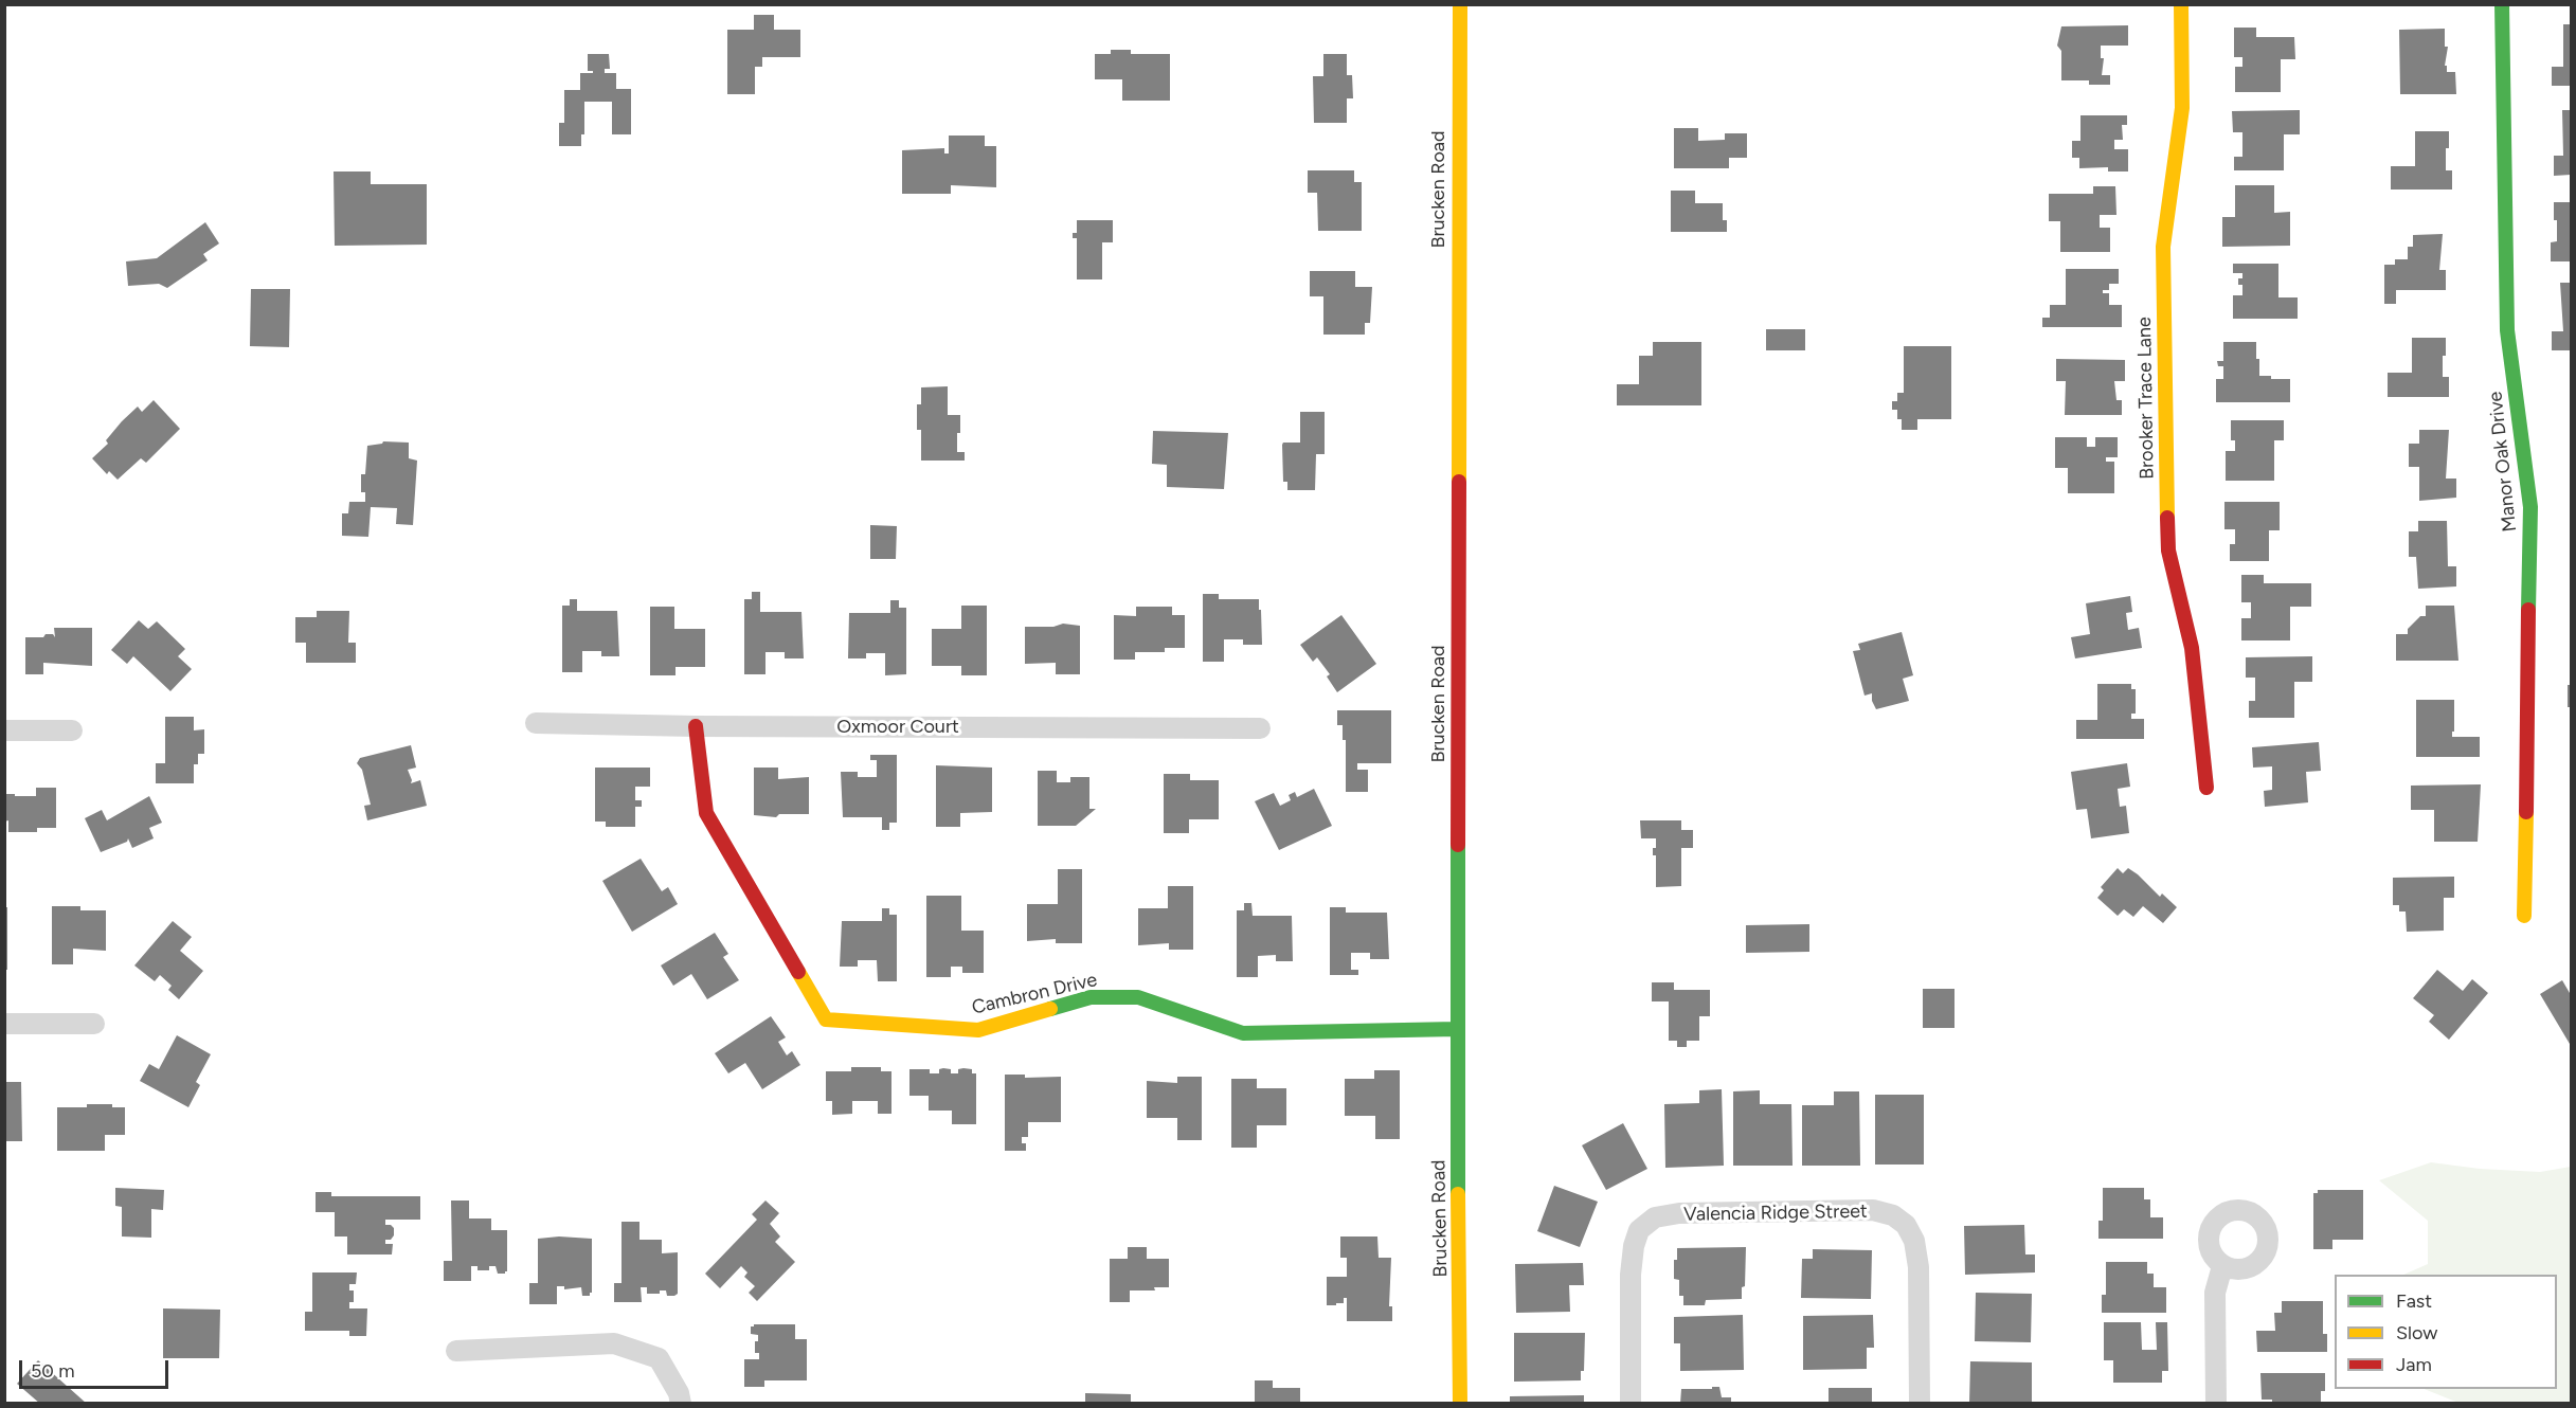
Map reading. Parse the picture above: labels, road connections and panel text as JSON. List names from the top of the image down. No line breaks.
{"streets":{"street":["Brucken Road","Brooker Trace Lane","Manor Oak Drive","Oxmoor Court","Cambron Drive","Valencia Ridge Street"]},"crossings":[["Brucken Road","Cambron Drive"],["Oxmoor Court","Cambron Drive"]],"legend":["Fast","Slow","Jam"],"scale_bar":"50 m"}
